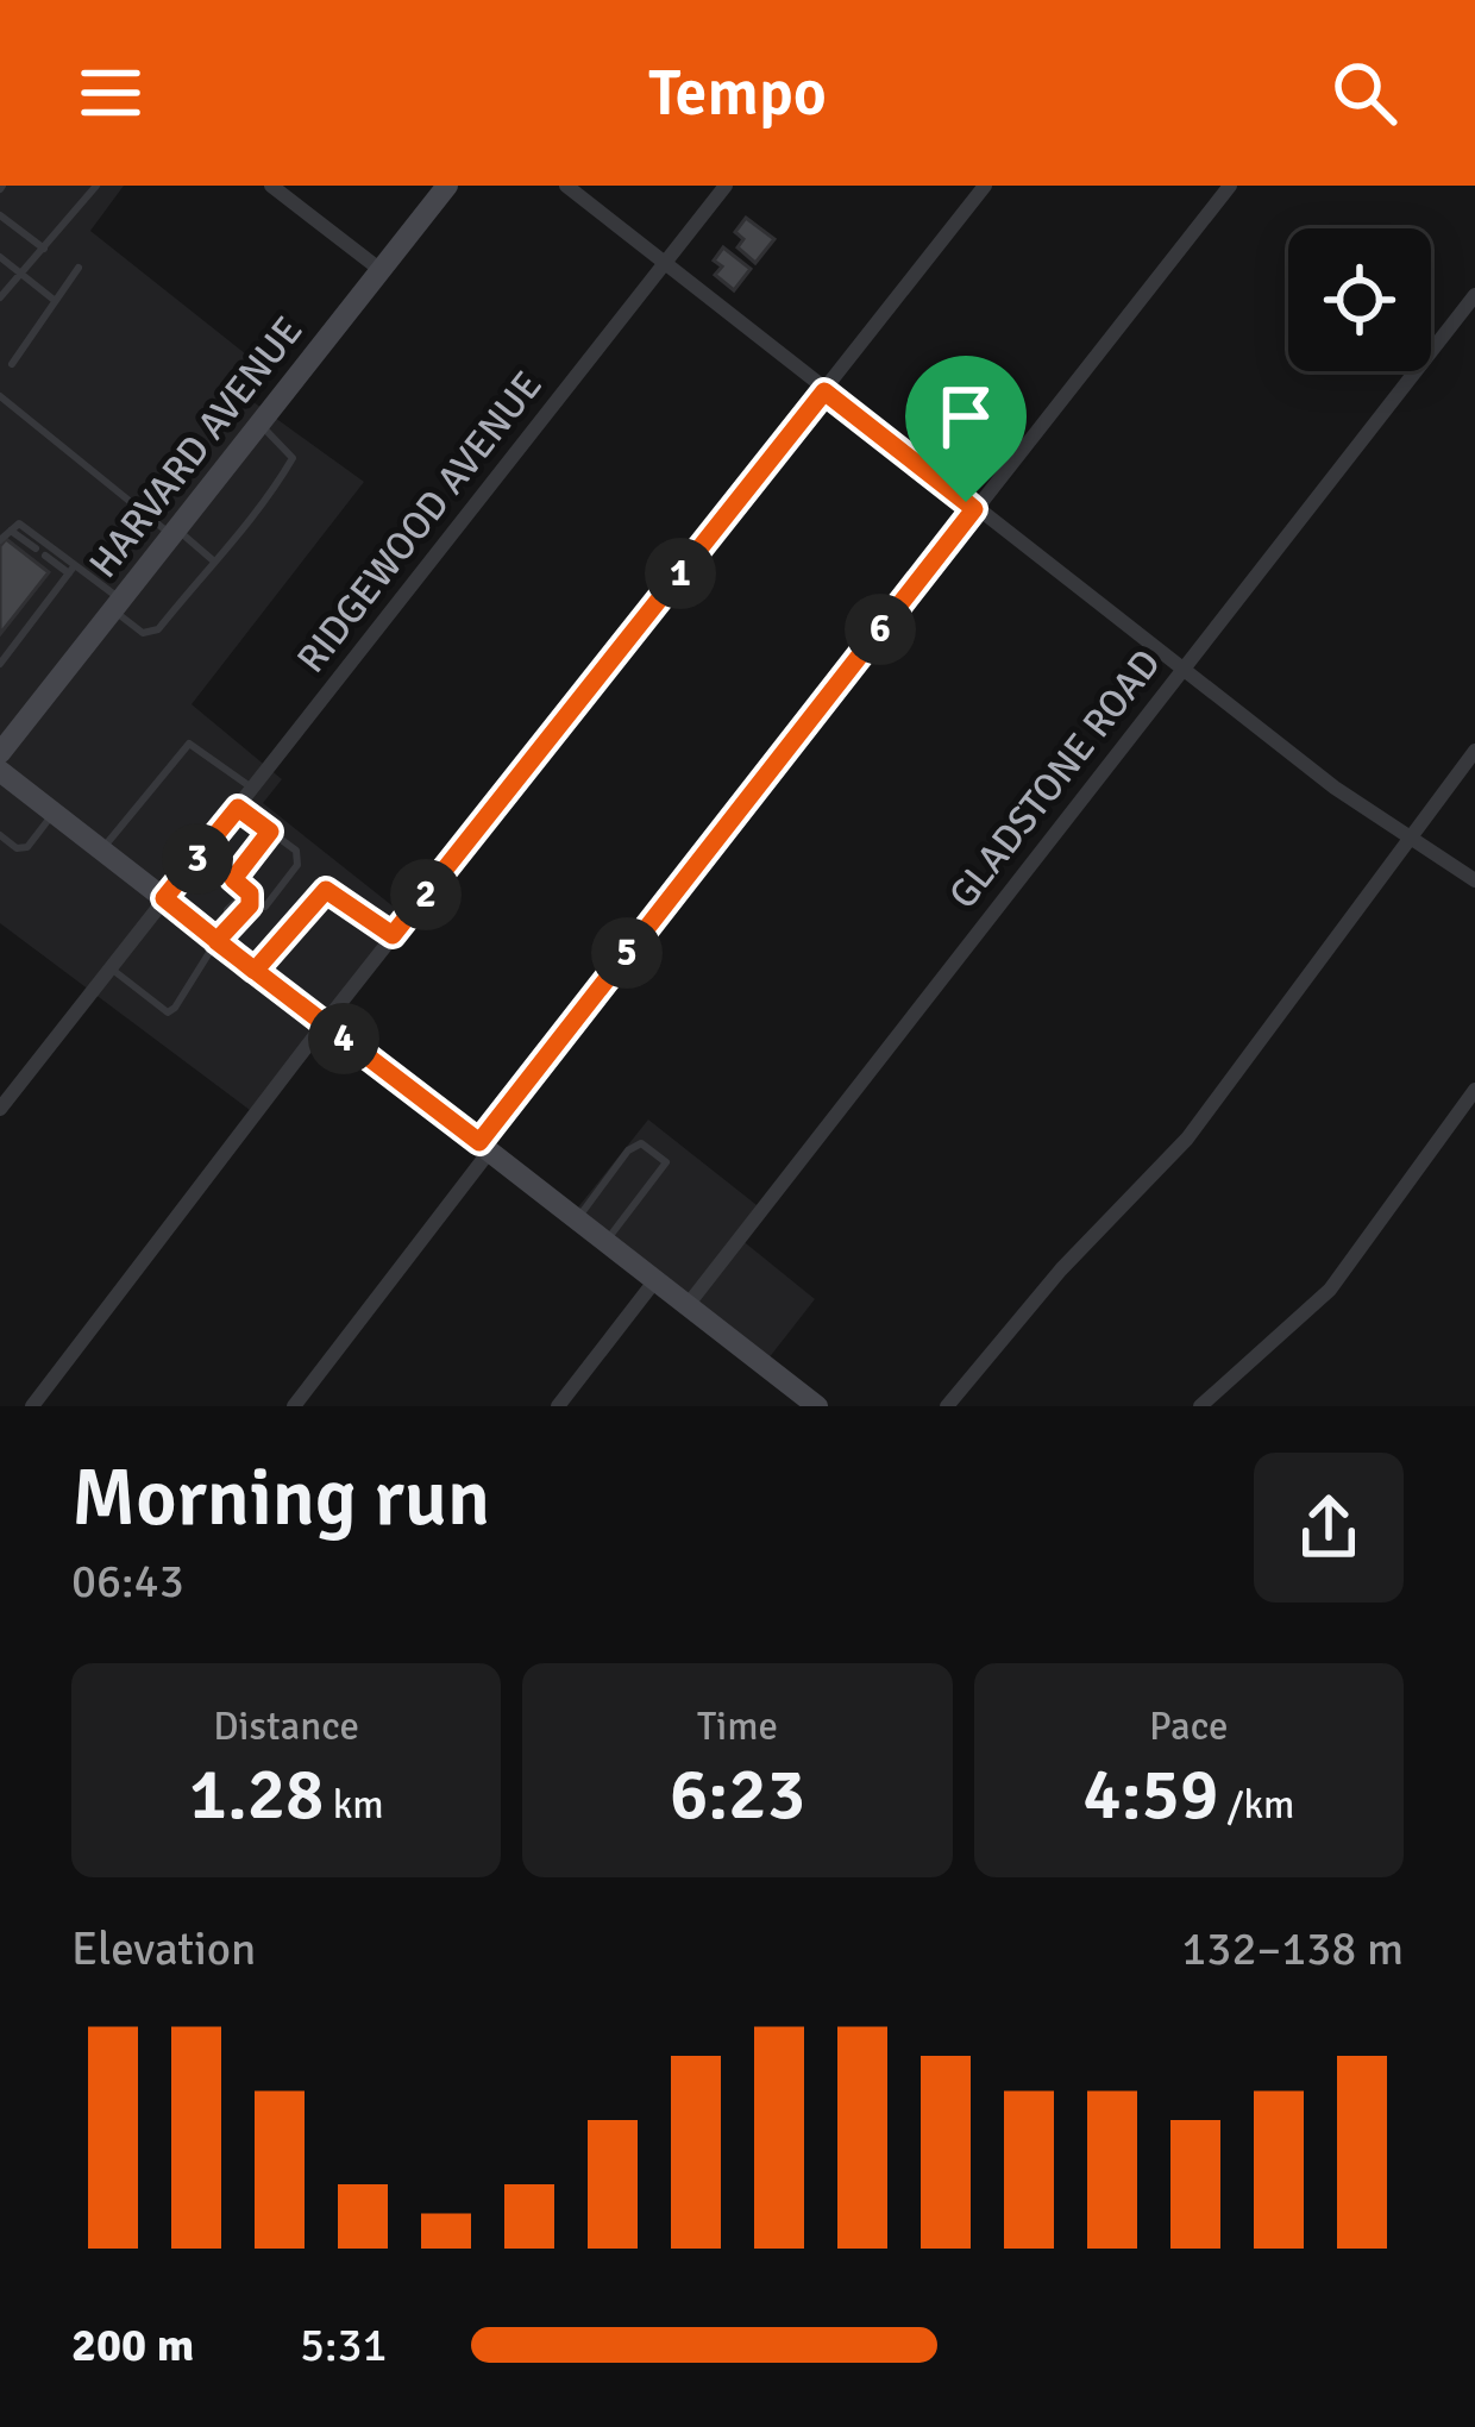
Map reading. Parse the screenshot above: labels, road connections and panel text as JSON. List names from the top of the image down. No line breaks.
{"streets":{"main road":["HARVARD AVENUE"],"street":["RIDGEWOOD AVENUE","GLADSTONE ROAD"]},"page":{"header":"Tempo","pins":["1","6","3","2","5","4"],"heading":["Morning run","06:43"],"stats":[["Distance","1.28 km"],["Time","6:23"],["Pace","4:59 /km"]],"chart":["Elevation","132–138 m"],"list":[{"name":"200 m","note":"5:31"}]}}
